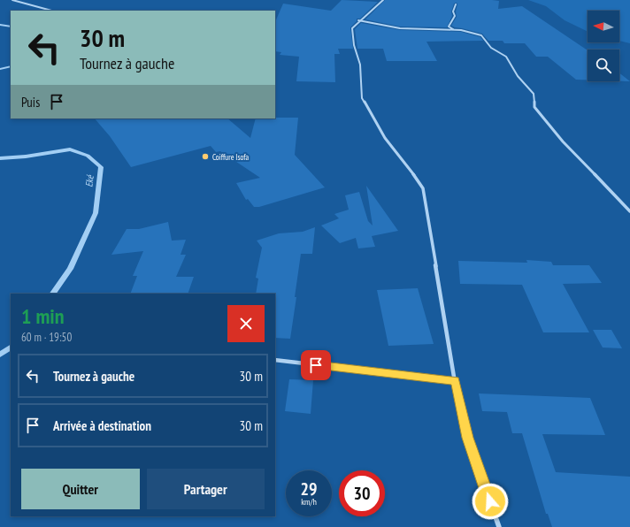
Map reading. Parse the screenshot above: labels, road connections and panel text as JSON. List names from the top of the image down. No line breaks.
{"water":["Eké"],"places":["Coiffure Isofa"],"north":"left","page":{"turn":["30 m","Tournez à gauche"],"then":"Puis","heading":["1 min","60 m · 19:50"],"list":[{"name":"Tournez à gauche","value":"30 m"},{"name":"Arrivée à destination","value":"30 m"}],"buttons":["Quitter","Partager"],"speed":"29 km/h","limit":"30"}}
